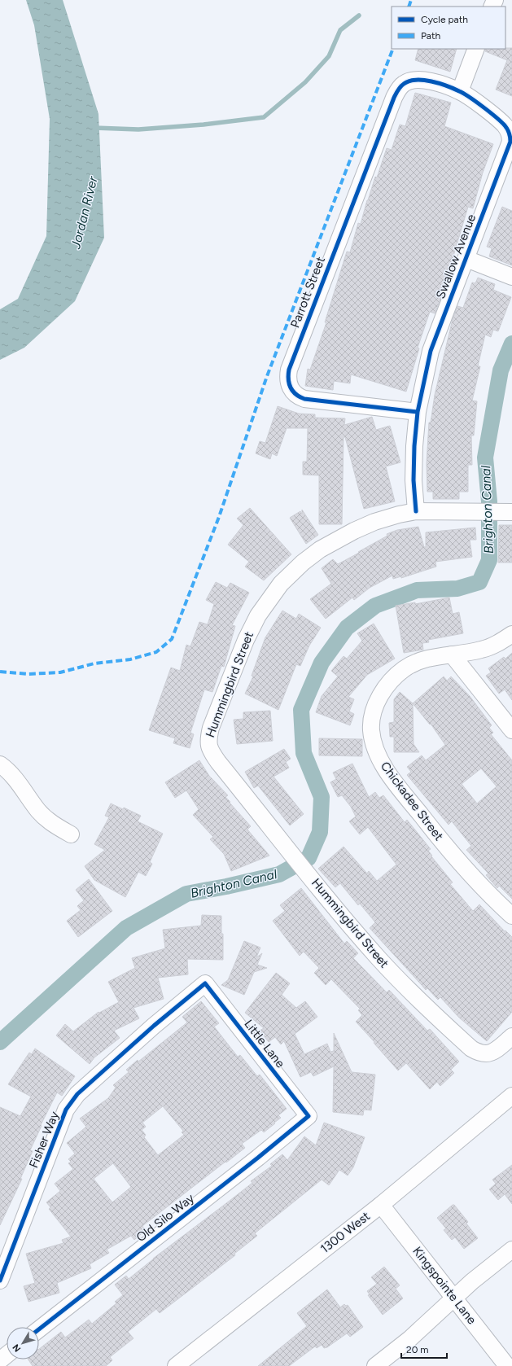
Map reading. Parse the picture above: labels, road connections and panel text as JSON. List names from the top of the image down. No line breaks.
{"streets":{"street":["Swallow Avenue","Parrott Street","Hummingbird Street","Chickadee Street","Little Lane","Fisher Way","Old Silo Way","1300 West","Kingspointe Lane"]},"crossings":[["Swallow Avenue","Parrott Street"],["Swallow Avenue","Hummingbird Street"],["Little Lane","Fisher Way"],["Little Lane","Old Silo Way"],["1300 West","Kingspointe Lane"]],"water":["Jordan River","Brighton Canal"],"legend":["Cycle path","Path"],"scale_bar":"20 m","north":"bottom left"}
